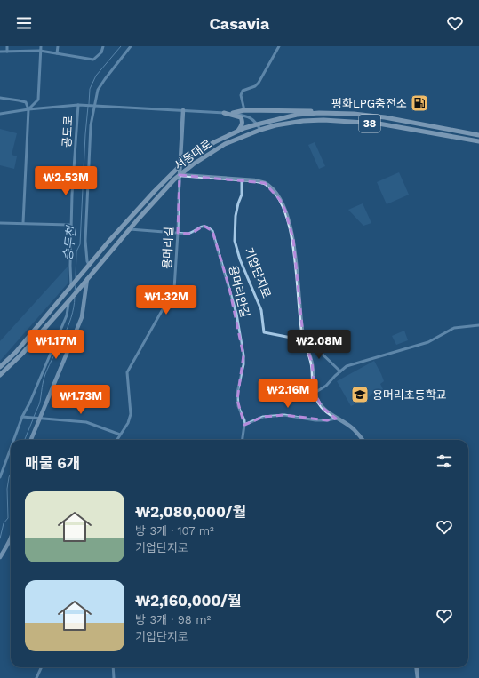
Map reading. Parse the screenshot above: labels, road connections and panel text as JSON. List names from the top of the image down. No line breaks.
{"streets":{"main road":["38","서동대로"],"street":["공도로","용머리길","기업단지로","용머리안길"]},"crossings":[["공도로","서동대로"],["서동대로","용머리길"],["서동대로","용머리안길"],["용머리길","용머리안길"]],"water":["승두천"],"places":{"fuel station":["평화LPG충전소"],"school or university":["용머리초등학교"]},"page":{"header":"Casavia","price":["₩2.53M","₩1.32M","₩1.17M","₩2.08M","₩2.16M","₩1.73M"],"heading":"매물 6개","list":[{"name":"₩2,080,000/월","note":"방 3개 · 107 m² · 기업단지로"},{"name":"₩2,160,000/월","note":"방 3개 · 98 m² · 기업단지로"}]}}
